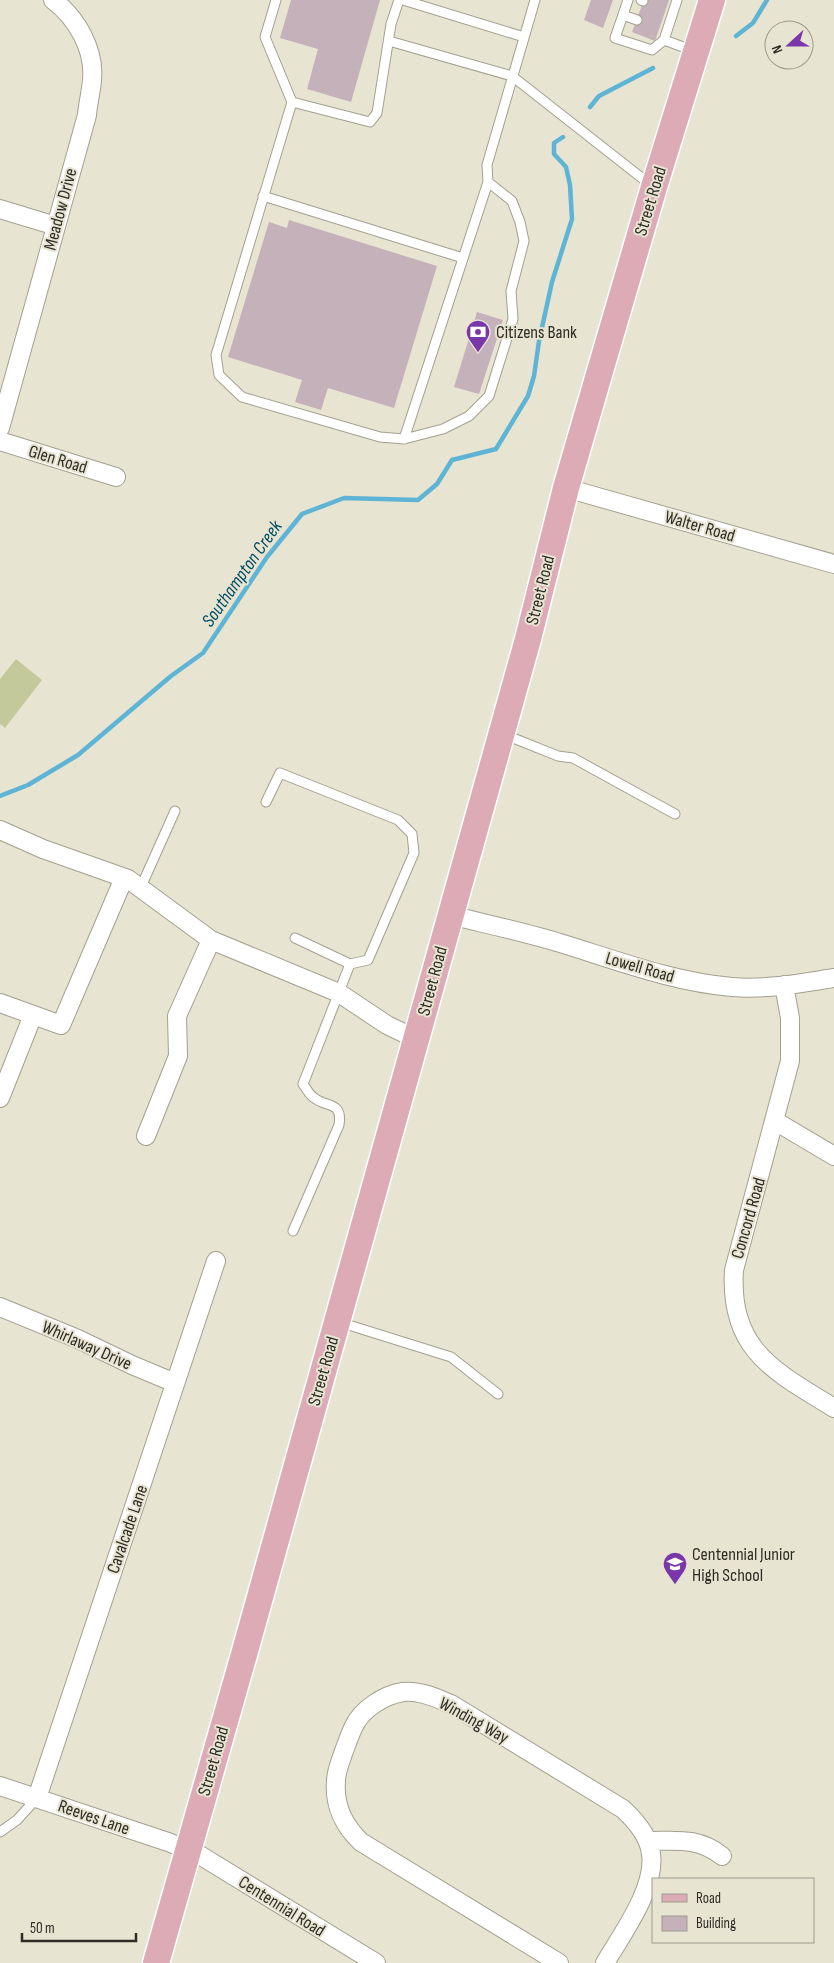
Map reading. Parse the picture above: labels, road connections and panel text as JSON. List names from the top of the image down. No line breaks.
{"streets":{"main road":["Street Road"],"street":["Meadow Drive","Glen Road","Walter Road","Lowell Road","Concord Road","Whirlaway Drive","Cavalcade Lane","Winding Way","Reeves Lane","Centennial Road"]},"crossings":[["Street Road","Walter Road"],["Street Road","Lowell Road"],["Street Road","Reeves Lane"],["Street Road","Centennial Road"],["Lowell Road","Concord Road"],["Whirlaway Drive","Cavalcade Lane"],["Cavalcade Lane","Reeves Lane"],["Reeves Lane","Centennial Road"]],"water":["Southampton Creek"],"places":{"bank":["Citizens Bank"],"school or university":["Centennial Junior High School"]},"legend":["Road","Building"],"scale_bar":"50 m","north":"left"}
